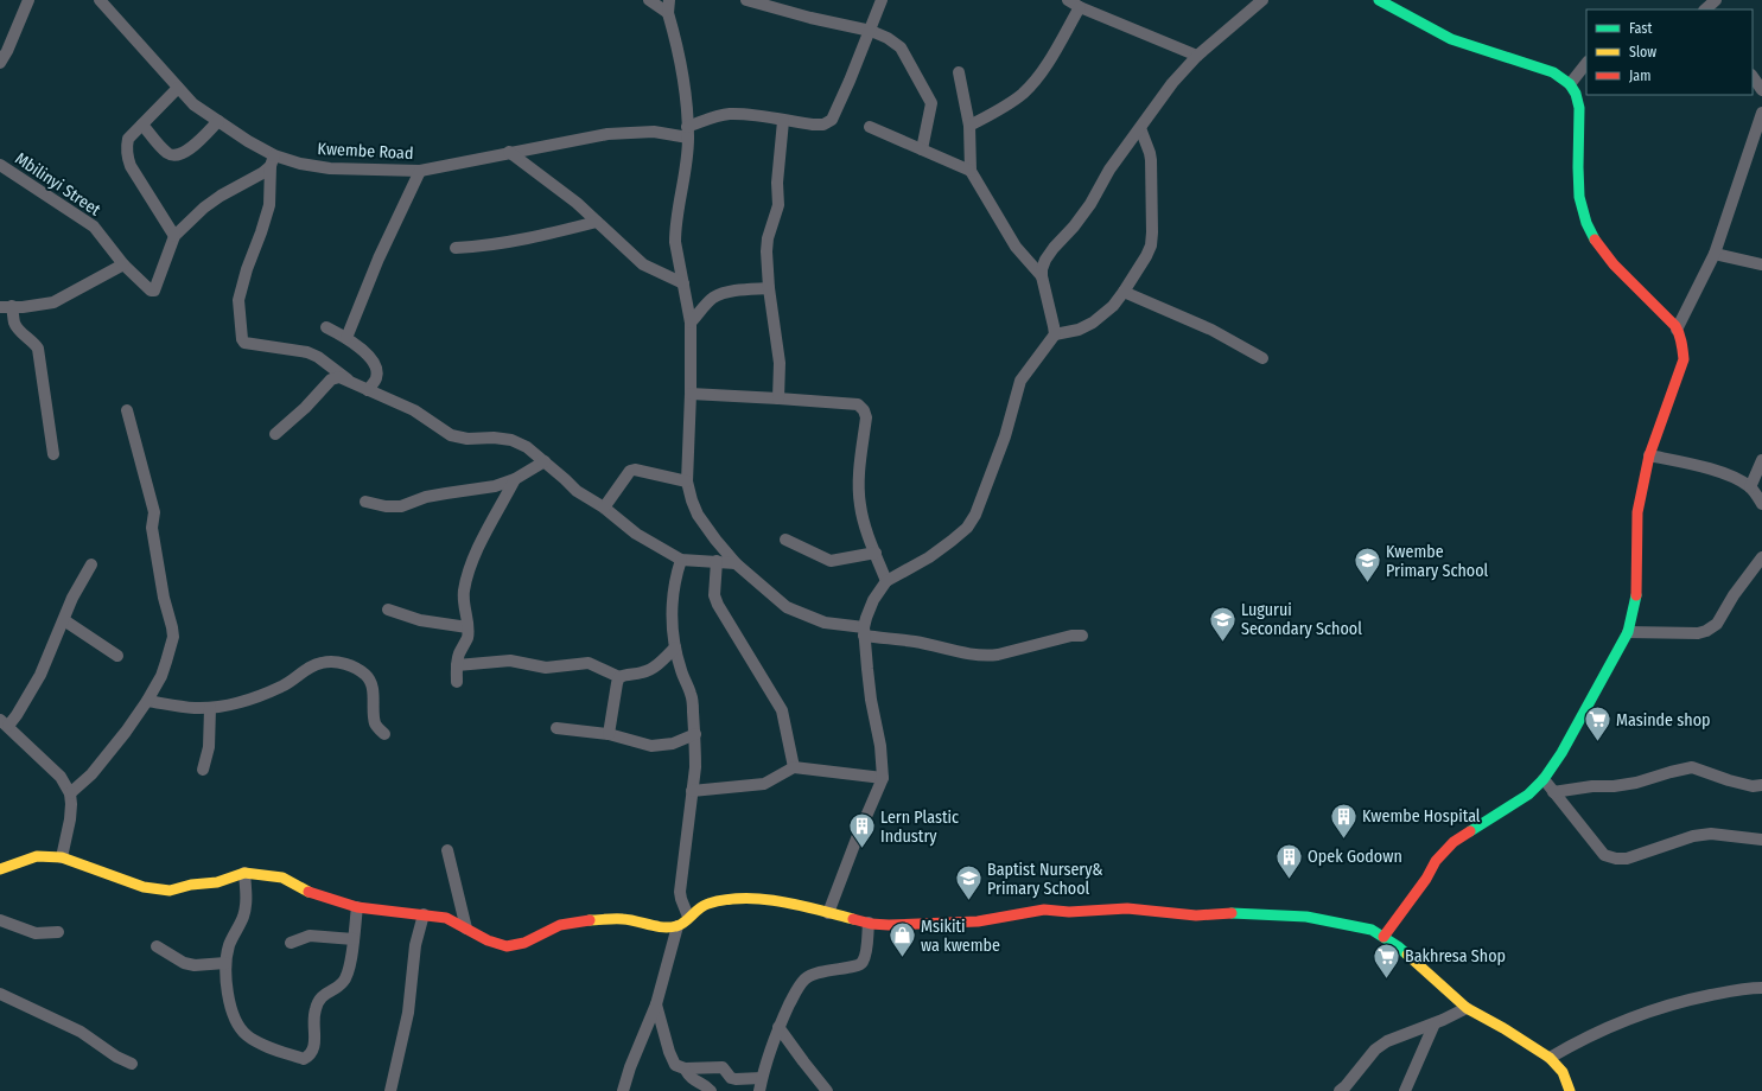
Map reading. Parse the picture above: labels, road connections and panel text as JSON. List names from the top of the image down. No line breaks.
{"streets":{"street":["Kwembe Road","Mbilinyi Street"]},"places":{"school or university":["Kwembe Primary School","Lugurui Secondary School","Baptist Nursery& Primary School"],"supermarket":["Masinde shop","Bakhresa Shop"],"building":["Kwembe Hospital","Lern Plastic Industry","Opek Godown"],"shop":["Msikiti wa kwembe"]},"legend":["Fast","Slow","Jam"]}
